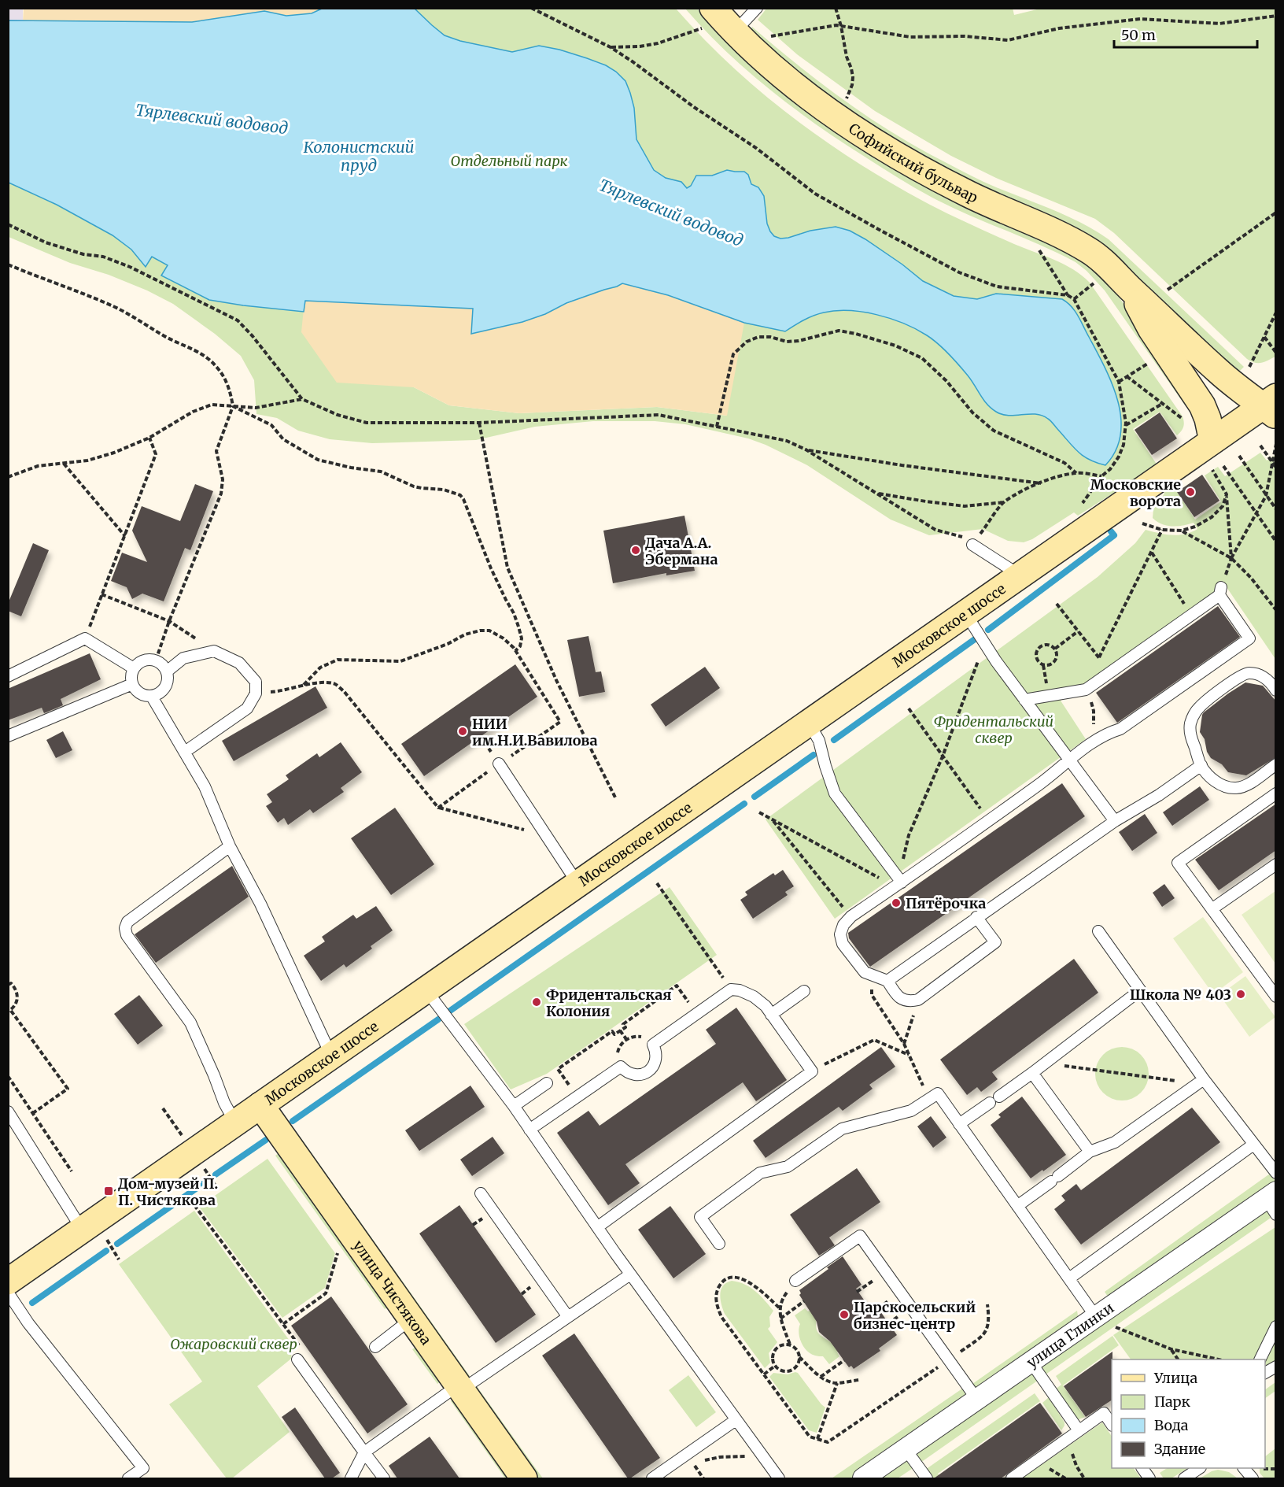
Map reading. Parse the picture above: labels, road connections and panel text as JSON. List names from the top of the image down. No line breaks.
{"streets":{"main road":["Софийский бульвар","Московское шоссе","улица Чистякова"],"street":["улица Глинки"]},"crossings":[["Софийский бульвар","Московское шоссе"],["Московское шоссе","улица Чистякова"]],"water":["Тярлевский водовод","Колонистский пруд"],"parks":["Отдельный парк","Фридентальский сквер","Ожаровский сквер"],"places":{"other":["Московские ворота","Дача А.А. Эбермана","НИИ им.Н.И.Вавилова","Пятёрочка","Школа № 403","Фридентальская Колония","Царскосельский бизнес-центр"],"transit":["Дом-музей П. П. Чистякова"]},"legend":["Улица","Парк","Вода","Здание"],"scale_bar":"50 m"}
